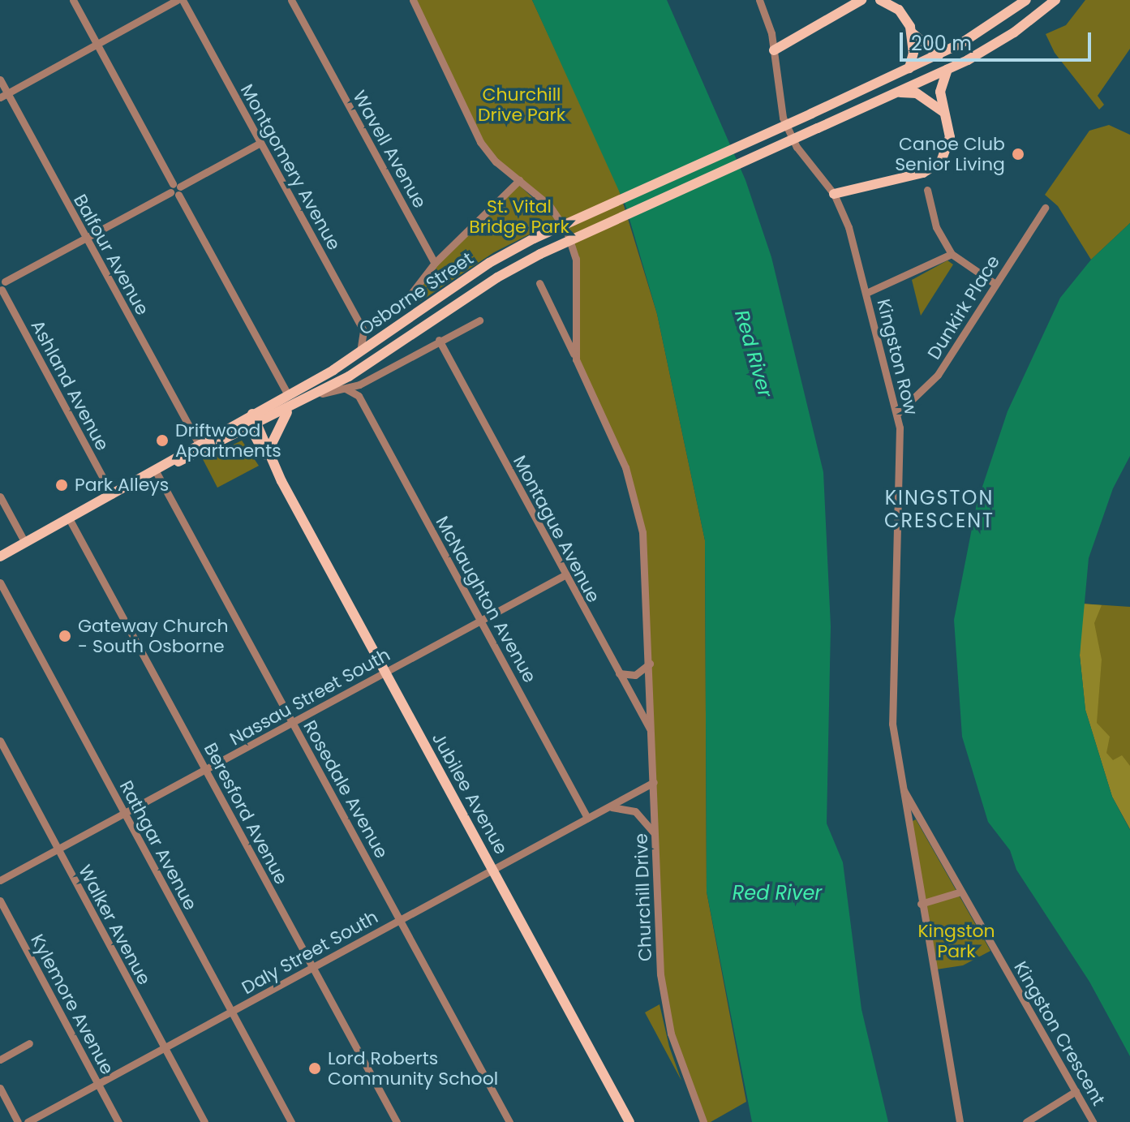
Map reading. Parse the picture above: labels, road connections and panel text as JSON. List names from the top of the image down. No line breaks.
{"streets":{"main road":["Osborne Street","Jubilee Avenue"],"street":["Wavell Avenue","Montgomery Avenue","Balfour Avenue","Dunkirk Place","Kingston Row","Ashland Avenue","Montague Avenue","McNaughton Avenue","Nassau Street South","Rosedale Avenue","Beresford Avenue","Rathgar Avenue","Churchill Drive","Walker Avenue","Daly Street South","Kylemore Avenue","Kingston Crescent"]},"crossings":[["Montgomery Avenue","Osborne Street"],["Balfour Avenue","Osborne Street"],["Osborne Street","Ashland Avenue"],["Osborne Street","Montague Avenue"],["Osborne Street","Rosedale Avenue"],["Osborne Street","Jubilee Avenue"],["Osborne Street","Beresford Avenue"],["Dunkirk Place","Kingston Row"],["Kingston Row","Kingston Crescent"],["Montague Avenue","Nassau Street South"],["Montague Avenue","Churchill Drive"],["McNaughton Avenue","Nassau Street South"],["McNaughton Avenue","Daly Street South"],["Nassau Street South","Rosedale Avenue"],["Nassau Street South","Jubilee Avenue"],["Nassau Street South","Beresford Avenue"],["Nassau Street South","Rathgar Avenue"],["Nassau Street South","Walker Avenue"],["Rosedale Avenue","Daly Street South"],["Jubilee Avenue","Daly Street South"],["Beresford Avenue","Daly Street South"],["Rathgar Avenue","Daly Street South"],["Churchill Drive","Daly Street South"],["Walker Avenue","Daly Street South"],["Daly Street South","Kylemore Avenue"]],"districts":["KINGSTON CRESCENT"],"water":["Red River"],"parks":["Churchill Drive Park","St. Vital Bridge Park","Kingston Park"],"places":["Canoe Club Senior Living","Driftwood Apartments","Park Alleys","Gateway Church - South Osborne","Lord Roberts Community School"],"scale_bar":"200 m"}
